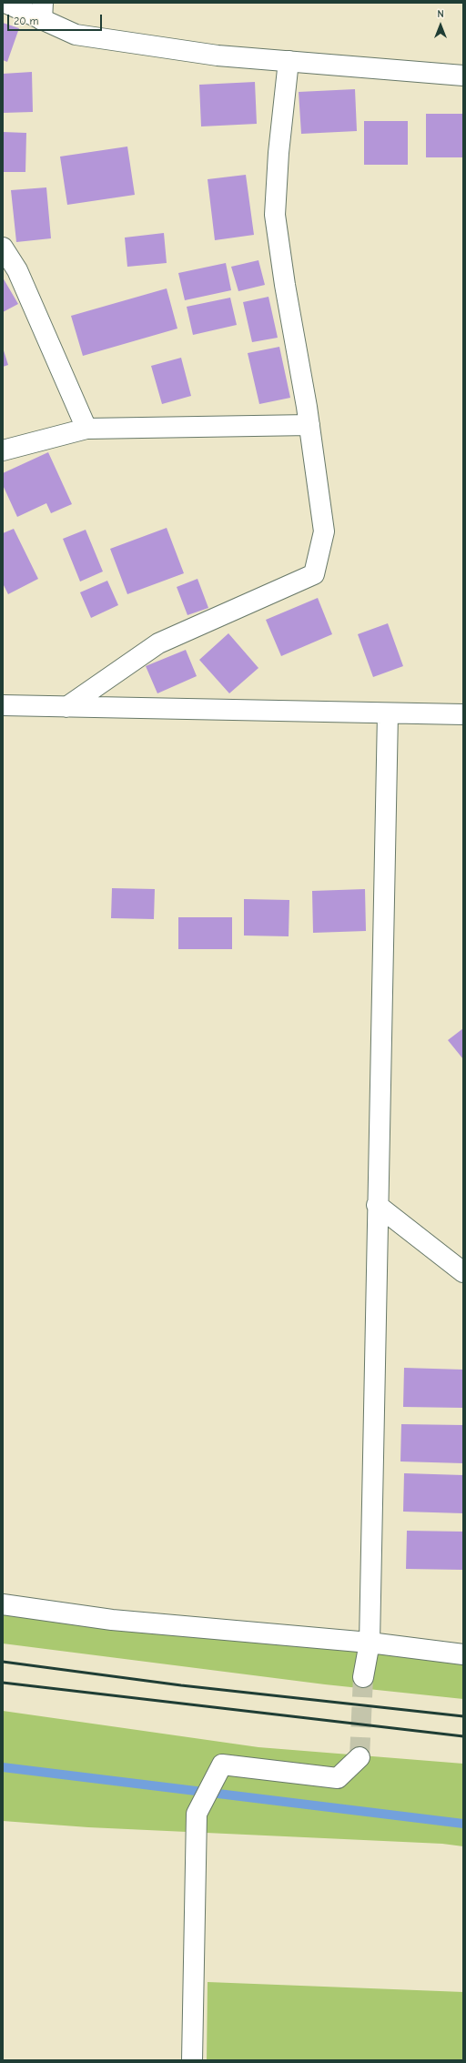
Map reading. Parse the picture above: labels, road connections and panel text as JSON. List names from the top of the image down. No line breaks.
{"scale_bar":"20 m","north":"top"}
